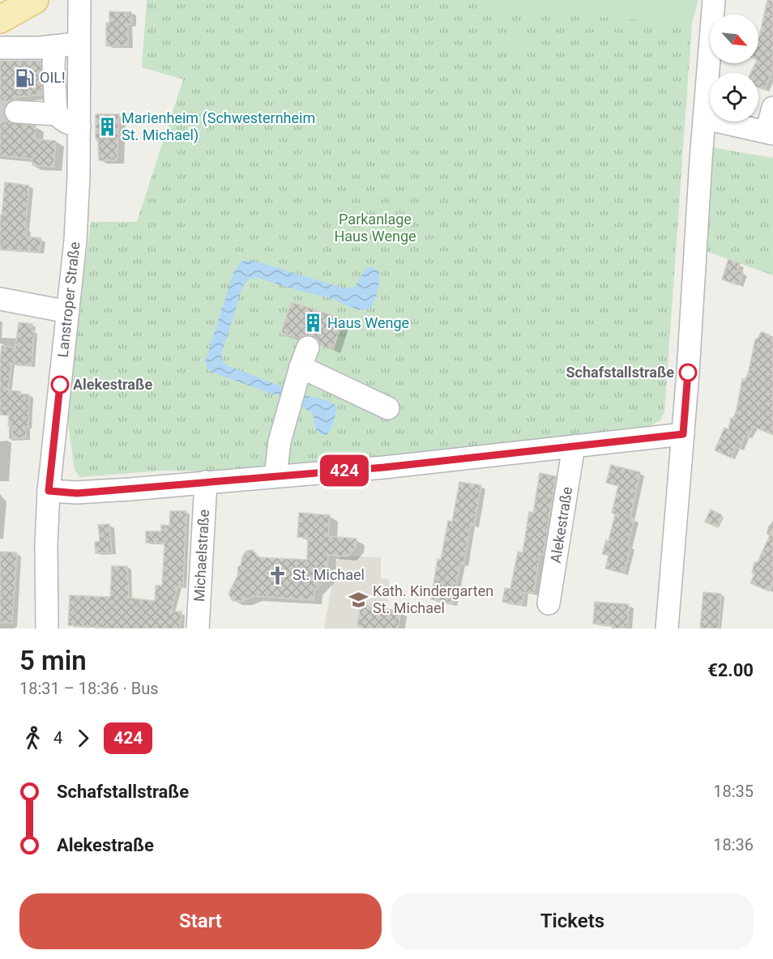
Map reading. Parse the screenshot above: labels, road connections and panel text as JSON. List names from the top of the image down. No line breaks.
{"streets":{"street":["Lanstroper Straße","Alekestraße","Michaelstraße"]},"parks":["Parkanlage Haus Wenge"],"places":{"fuel station":["OIL!"],"building":["Marienheim (Schwesternheim St. Michael)","Haus Wenge"],"other":["Schafstallstraße","Alekestraße"],"church":["St. Michael"],"school or university":["Kath. Kindergarten St. Michael"]},"lines":["bus line 424"],"north":"bottom right","page":{"on_map":"424","heading":["5 min","18:31 – 18:36 · Bus","€2.00"],"legs":["4","424"],"list":[{"name":"Schafstallstraße","value":"18:35"},{"name":"Alekestraße","value":"18:36"}],"buttons":["Start","Tickets"]}}
